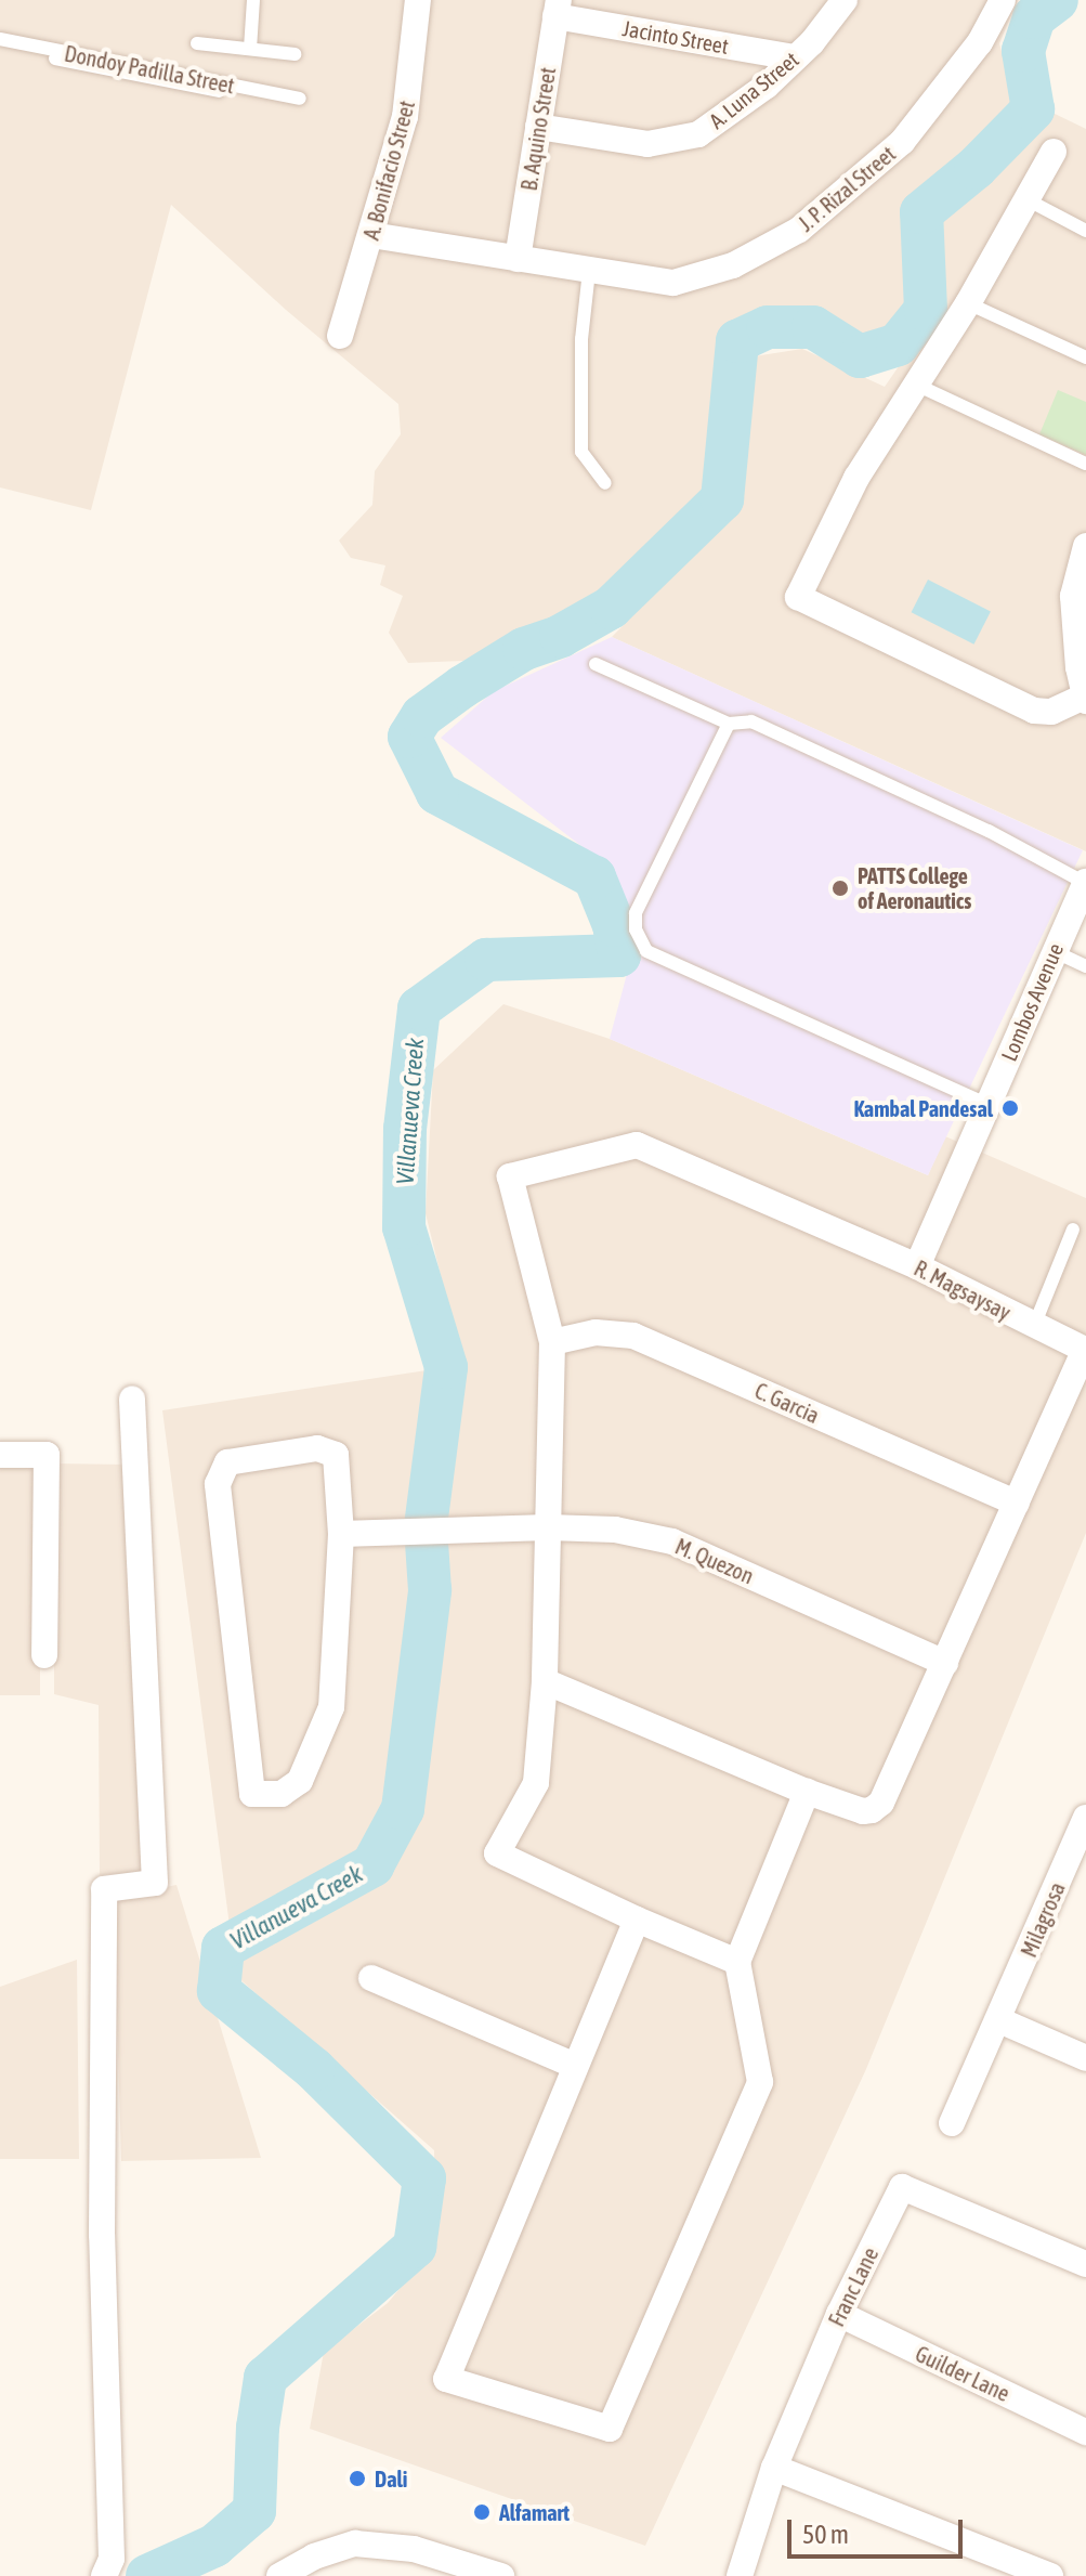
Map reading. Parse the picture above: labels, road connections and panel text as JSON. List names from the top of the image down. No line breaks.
{"streets":{"street":["Jacinto Street","A. Luna Street","B. Aquino Street","A. Bonifacio Street","J. P. Rizal Street","Lombos Avenue","R. Magsaysay","C. Garcia","M. Quezon","Milagrosa","Franc Lane","Guilder Lane"],"lane":["Dondoy Padilla Street"]},"crossings":[["Jacinto Street","A. Luna Street"],["Jacinto Street","B. Aquino Street"],["A. Luna Street","B. Aquino Street"],["B. Aquino Street","J. P. Rizal Street"],["A. Bonifacio Street","J. P. Rizal Street"],["Lombos Avenue","R. Magsaysay"],["R. Magsaysay","C. Garcia"],["R. Magsaysay","M. Quezon"],["Franc Lane","Guilder Lane"]],"water":["Villanueva Creek"],"places":["PATTS College of Aeronautics","Kambal Pandesal","Dali","Alfamart"],"scale_bar":"50 m"}
